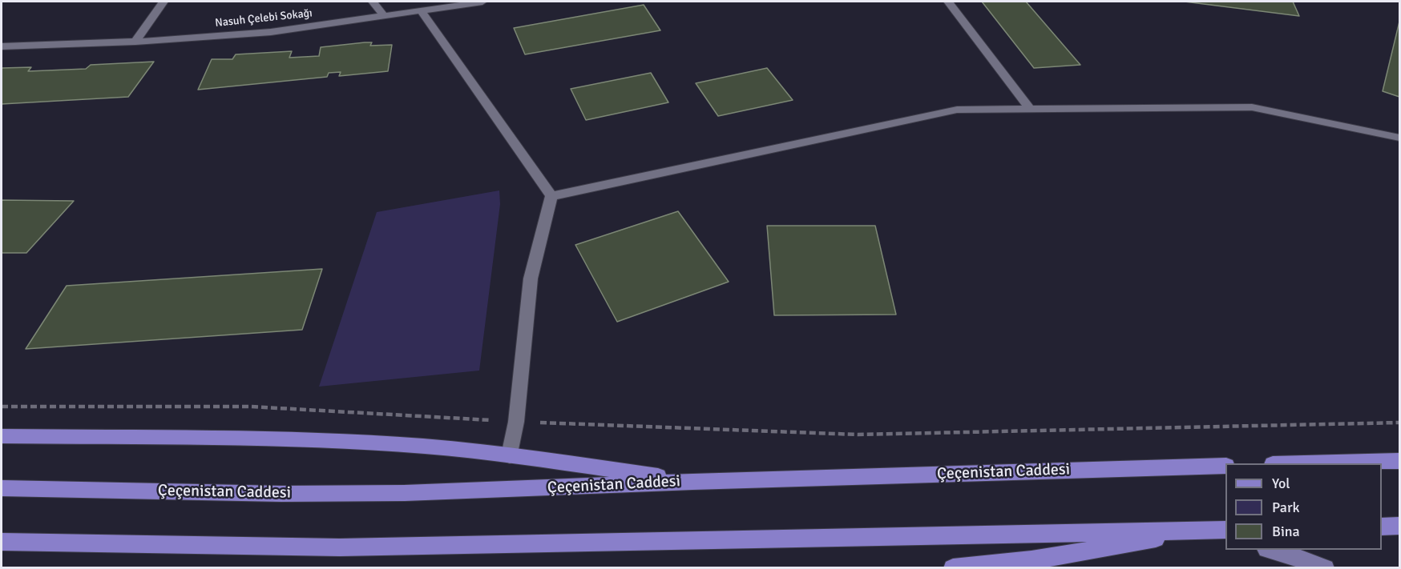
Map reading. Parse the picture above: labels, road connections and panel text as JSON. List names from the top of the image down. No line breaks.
{"streets":{"main road":["Çeçenistan Caddesi"],"street":["Nasuh Çelebi Sokağı"]},"legend":["Yol","Park","Bina"]}
